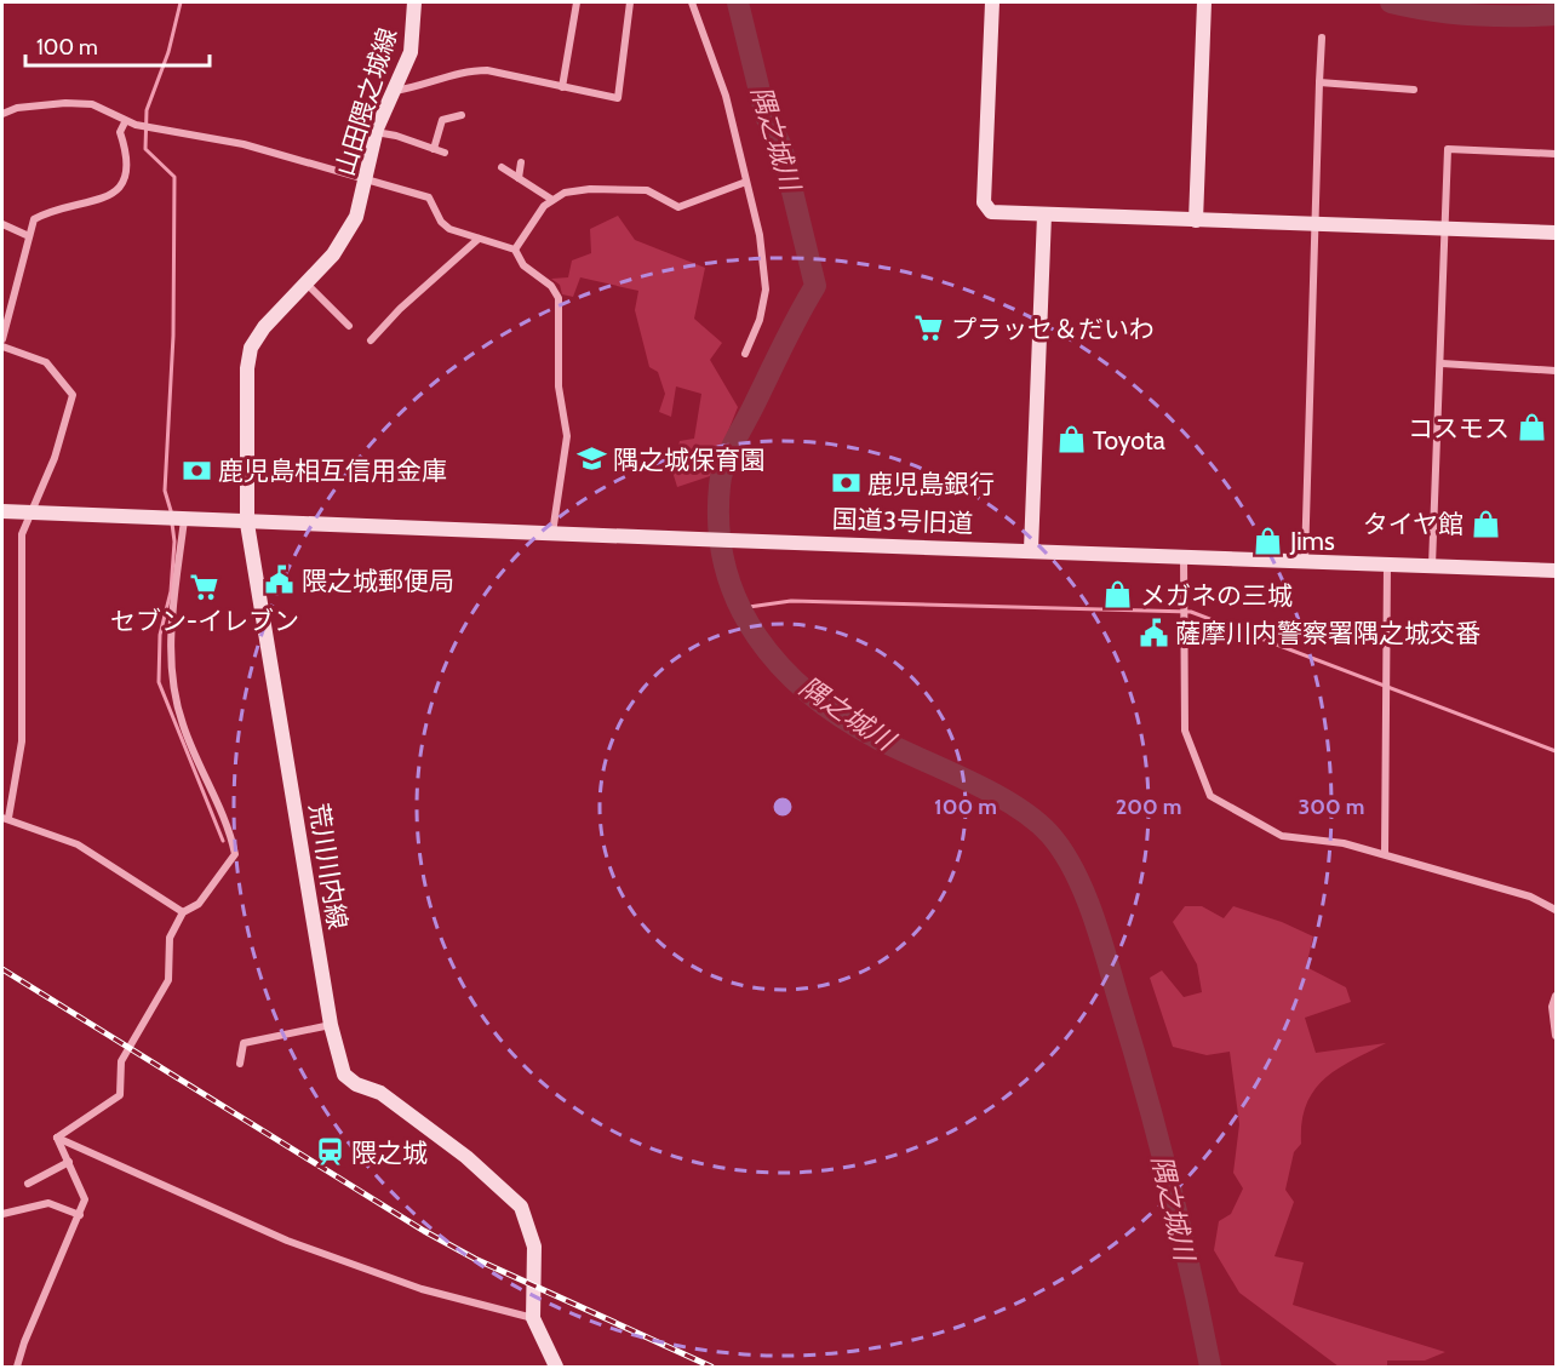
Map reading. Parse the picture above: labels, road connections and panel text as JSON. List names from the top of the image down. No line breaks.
{"streets":{"street":["山田隈之城線","国道3号旧道","荒川川内線"]},"crossings":[["山田隈之城線","国道3号旧道"],["山田隈之城線","荒川川内線"],["国道3号旧道","荒川川内線"]],"water":["隅之城川"],"places":{"supermarket":["プラッセ＆だいわ","セブン-イレブン"],"shop":["コスモス","Toyota","タイヤ館","Jims","メガネの三城"],"school or university":["隅之城保育園"],"bank":["鹿児島相互信用金庫","鹿児島銀行"],"public building":["隈之城郵便局","薩摩川内警察署隅之城交番"],"station":["隈之城"]},"scale_bar":"100 m","rings":["100 m","200 m","300 m"]}
